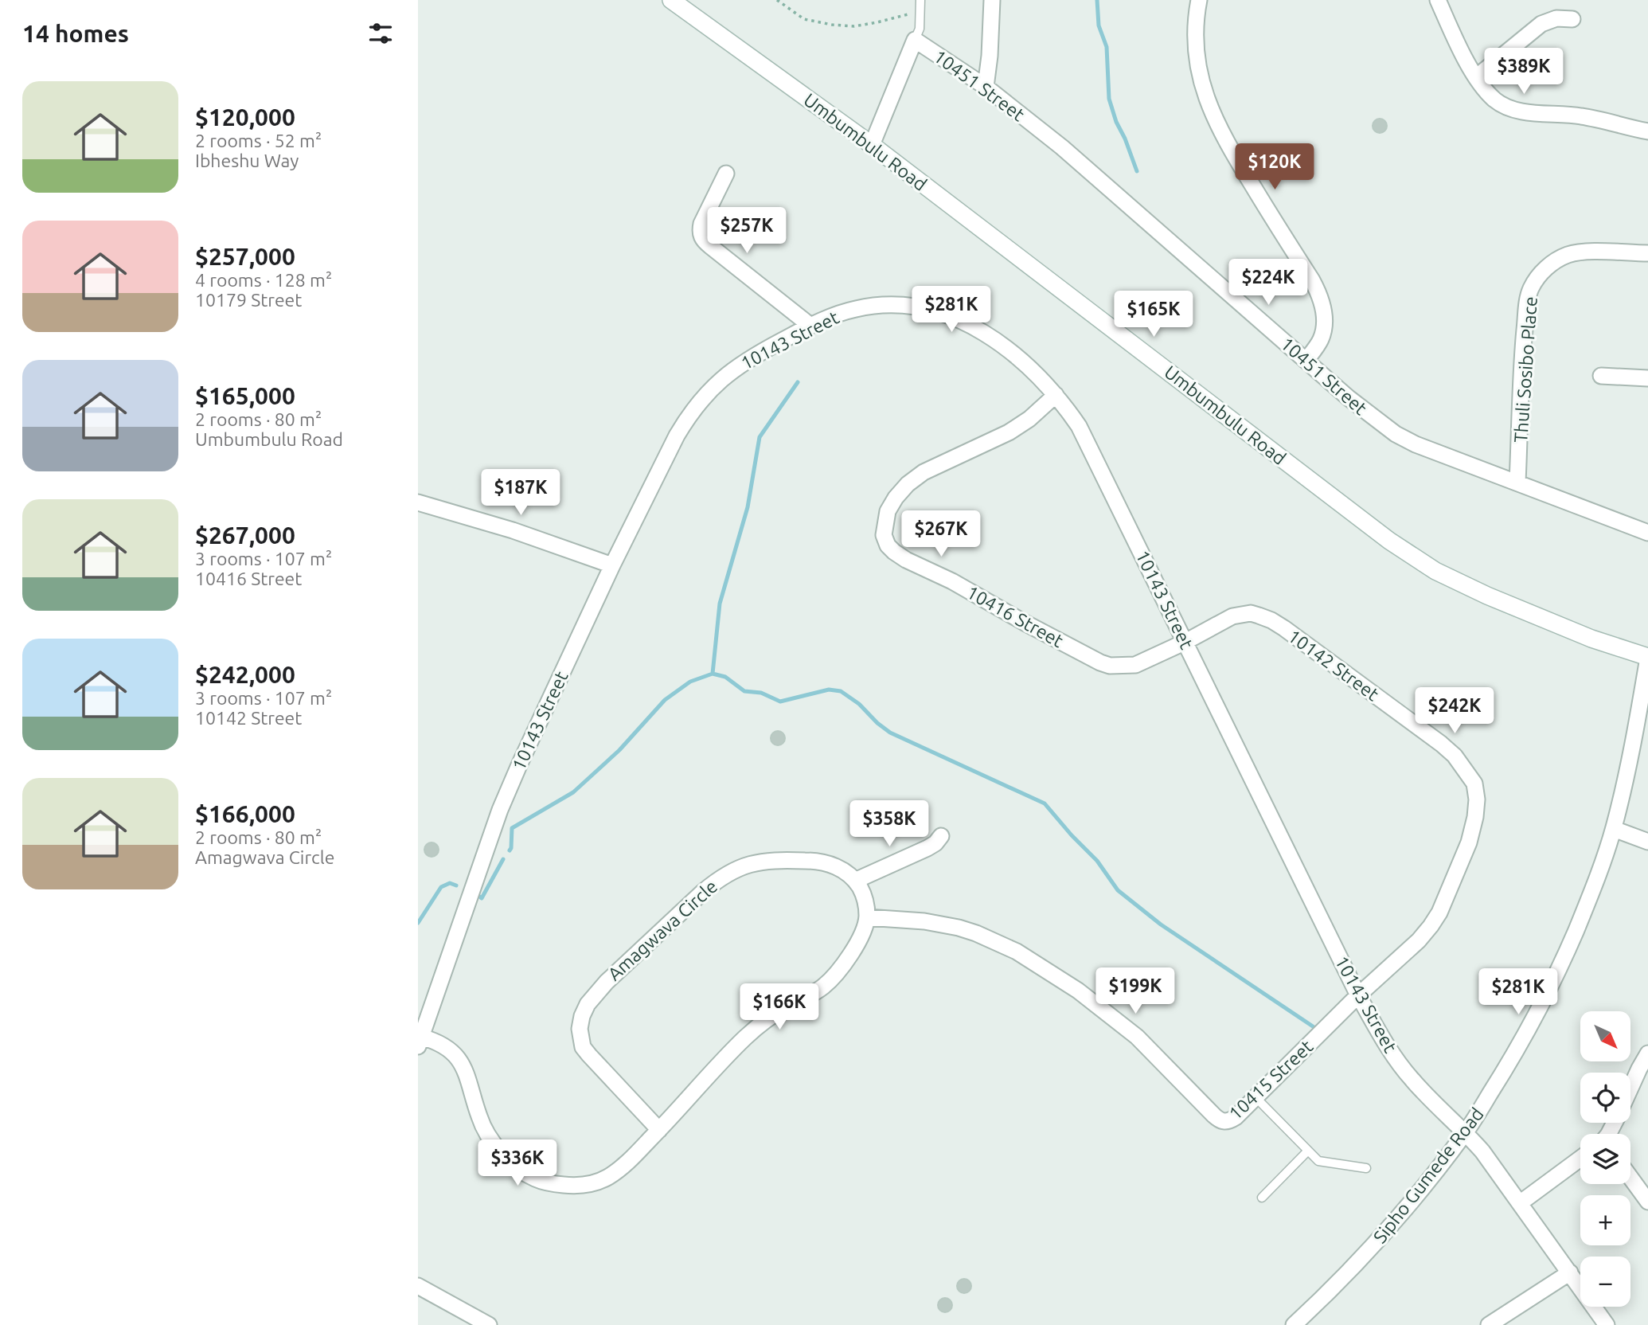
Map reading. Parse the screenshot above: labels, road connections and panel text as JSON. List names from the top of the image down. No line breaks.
{"streets":{"main road":["Umbumbulu Road"],"street":["10451 Street","10143 Street","Thuli Sosibo Place","10416 Street","10142 Street","Amagwava Circle","10415 Street","Sipho Gumede Road"]},"crossings":[["10451 Street","Thuli Sosibo Place"],["Umbumbulu Road","Sipho Gumede Road"],["10143 Street","10416 Street"],["10143 Street","10142 Street"],["10143 Street","10415 Street"],["10143 Street","Sipho Gumede Road"],["10416 Street","10142 Street"],["10142 Street","10415 Street"]],"north":"bottom right","page":{"heading":"14 homes","price":["$389K","$120K","$257K","$224K","$281K","$165K","$187K","$267K","$242K","$358K","$199K","$281K","$166K","$336K"],"list":[{"name":"$120,000","note":"2 rooms · 52 m² · Ibheshu Way"},{"name":"$257,000","note":"4 rooms · 128 m² · 10179 Street"},{"name":"$165,000","note":"2 rooms · 80 m² · Umbumbulu Road"},{"name":"$267,000","note":"3 rooms · 107 m² · 10416 Street"},{"name":"$242,000","note":"3 rooms · 107 m² · 10142 Street"},{"name":"$166,000","note":"2 rooms · 80 m² · Amagwava Circle"}],"map_buttons":["+","−"]}}
